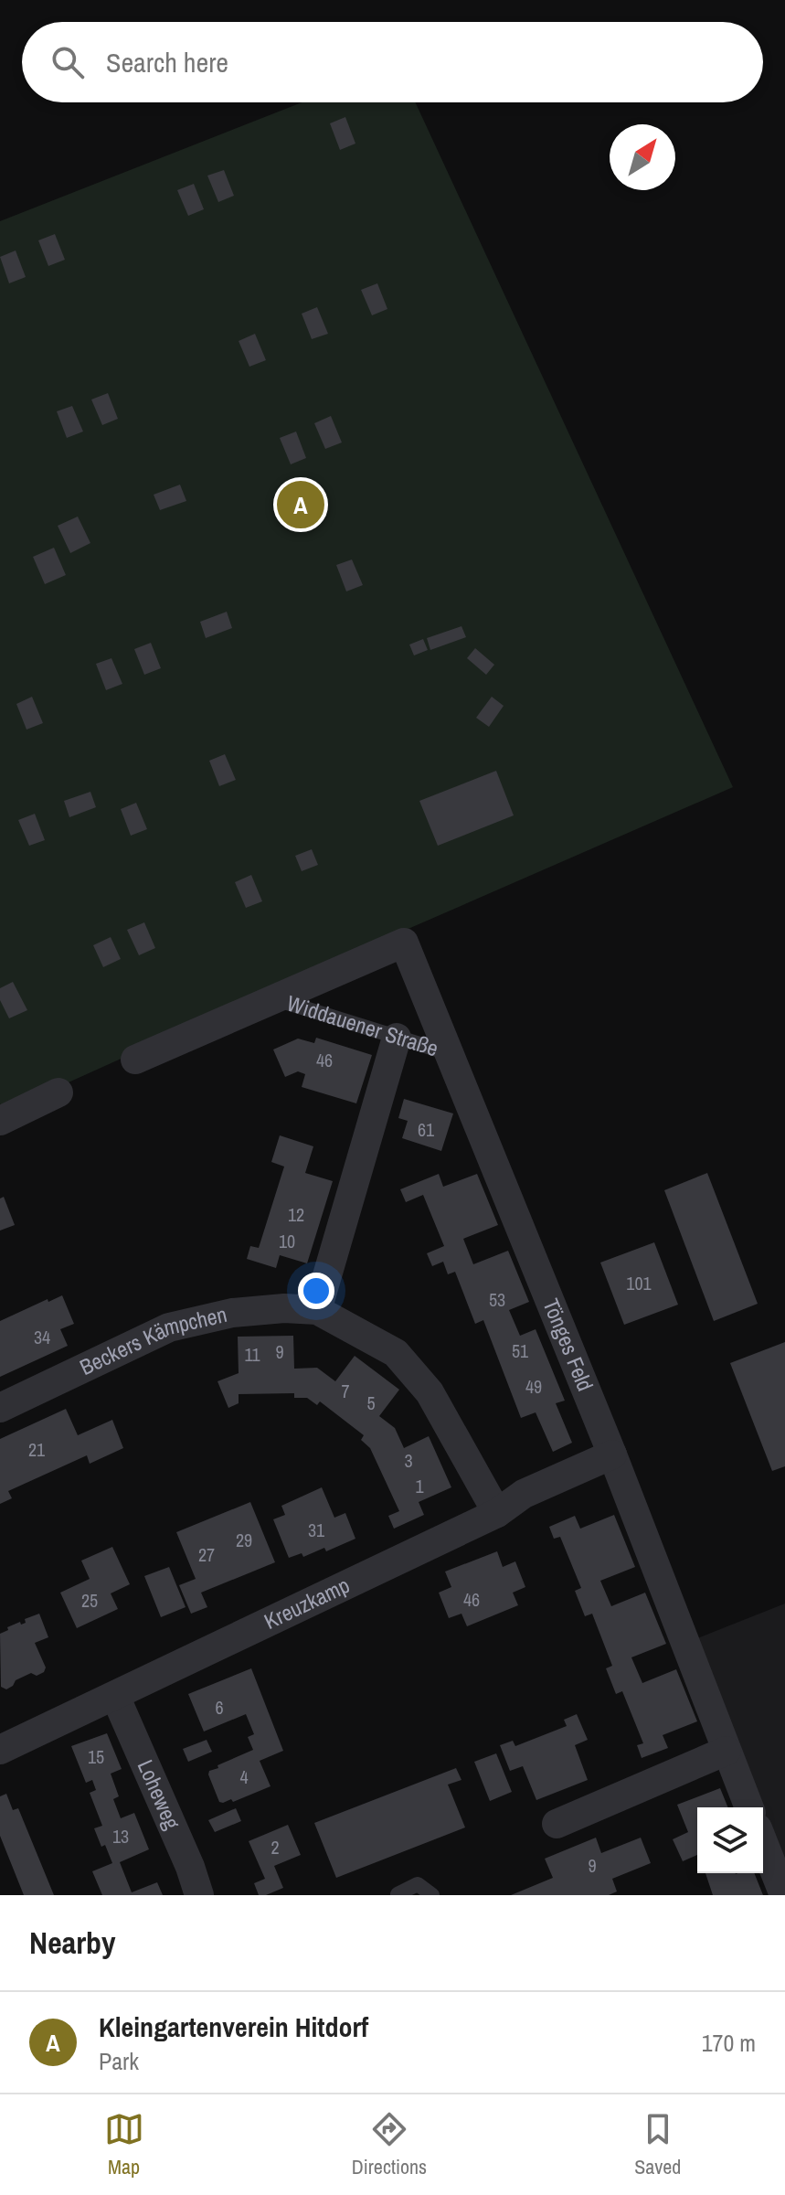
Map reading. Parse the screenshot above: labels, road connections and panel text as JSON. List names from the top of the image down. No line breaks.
{"streets":{"street":["Widdauener Straße","Beckers Kämpchen","Tönges Feld","Kreuzkamp","Loheweg"]},"crossings":[["Widdauener Straße","Tönges Feld"],["Beckers Kämpchen","Kreuzkamp"],["Tönges Feld","Kreuzkamp"],["Kreuzkamp","Loheweg"]],"house_numbers":["46","61","12","10","101","53","34","51","9","11","49","7","5","21","3","1","31","29","27","46","25","6","15","4","13","2","9"],"north":"top right","page":{"search":"Search here","pins":"A","heading":"Nearby","list":[{"mark":"A","name":"Kleingartenverein Hitdorf","note":"Park","value":"170 m"}],"nav":["Map","Directions","Saved"]}}
